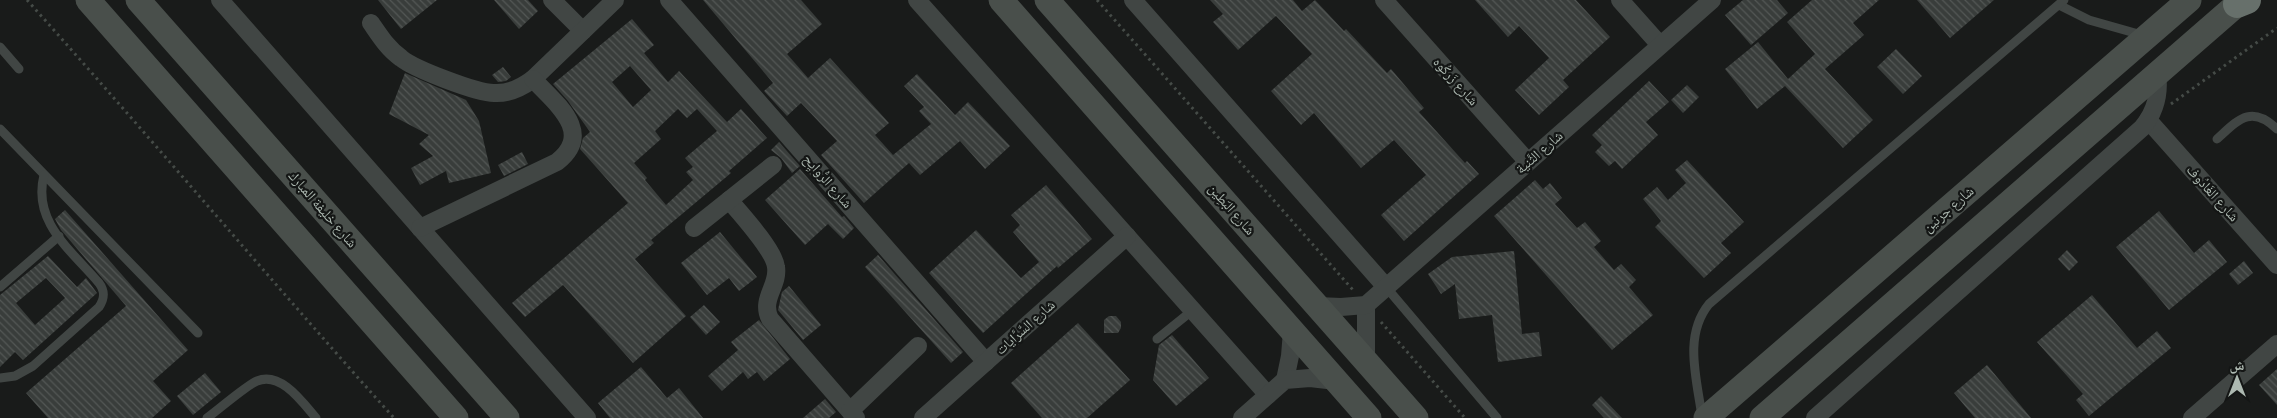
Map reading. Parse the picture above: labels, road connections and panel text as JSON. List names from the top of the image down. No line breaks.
{"streets":{"main road":["شارع خليفة المبارك","شارع البَطِين","شارع جرنين"],"street":["شارع زَركُوه","شارع الثَّنية","شارع الرُّوايِح","شارع الغَادُوف","شارع السَّرَّايات"]},"crossings":[["شارع زَركُوه","شارع الثَّنية"],["شارع الرُّوايِح","شارع السَّرَّايات"]],"north":"top"}
